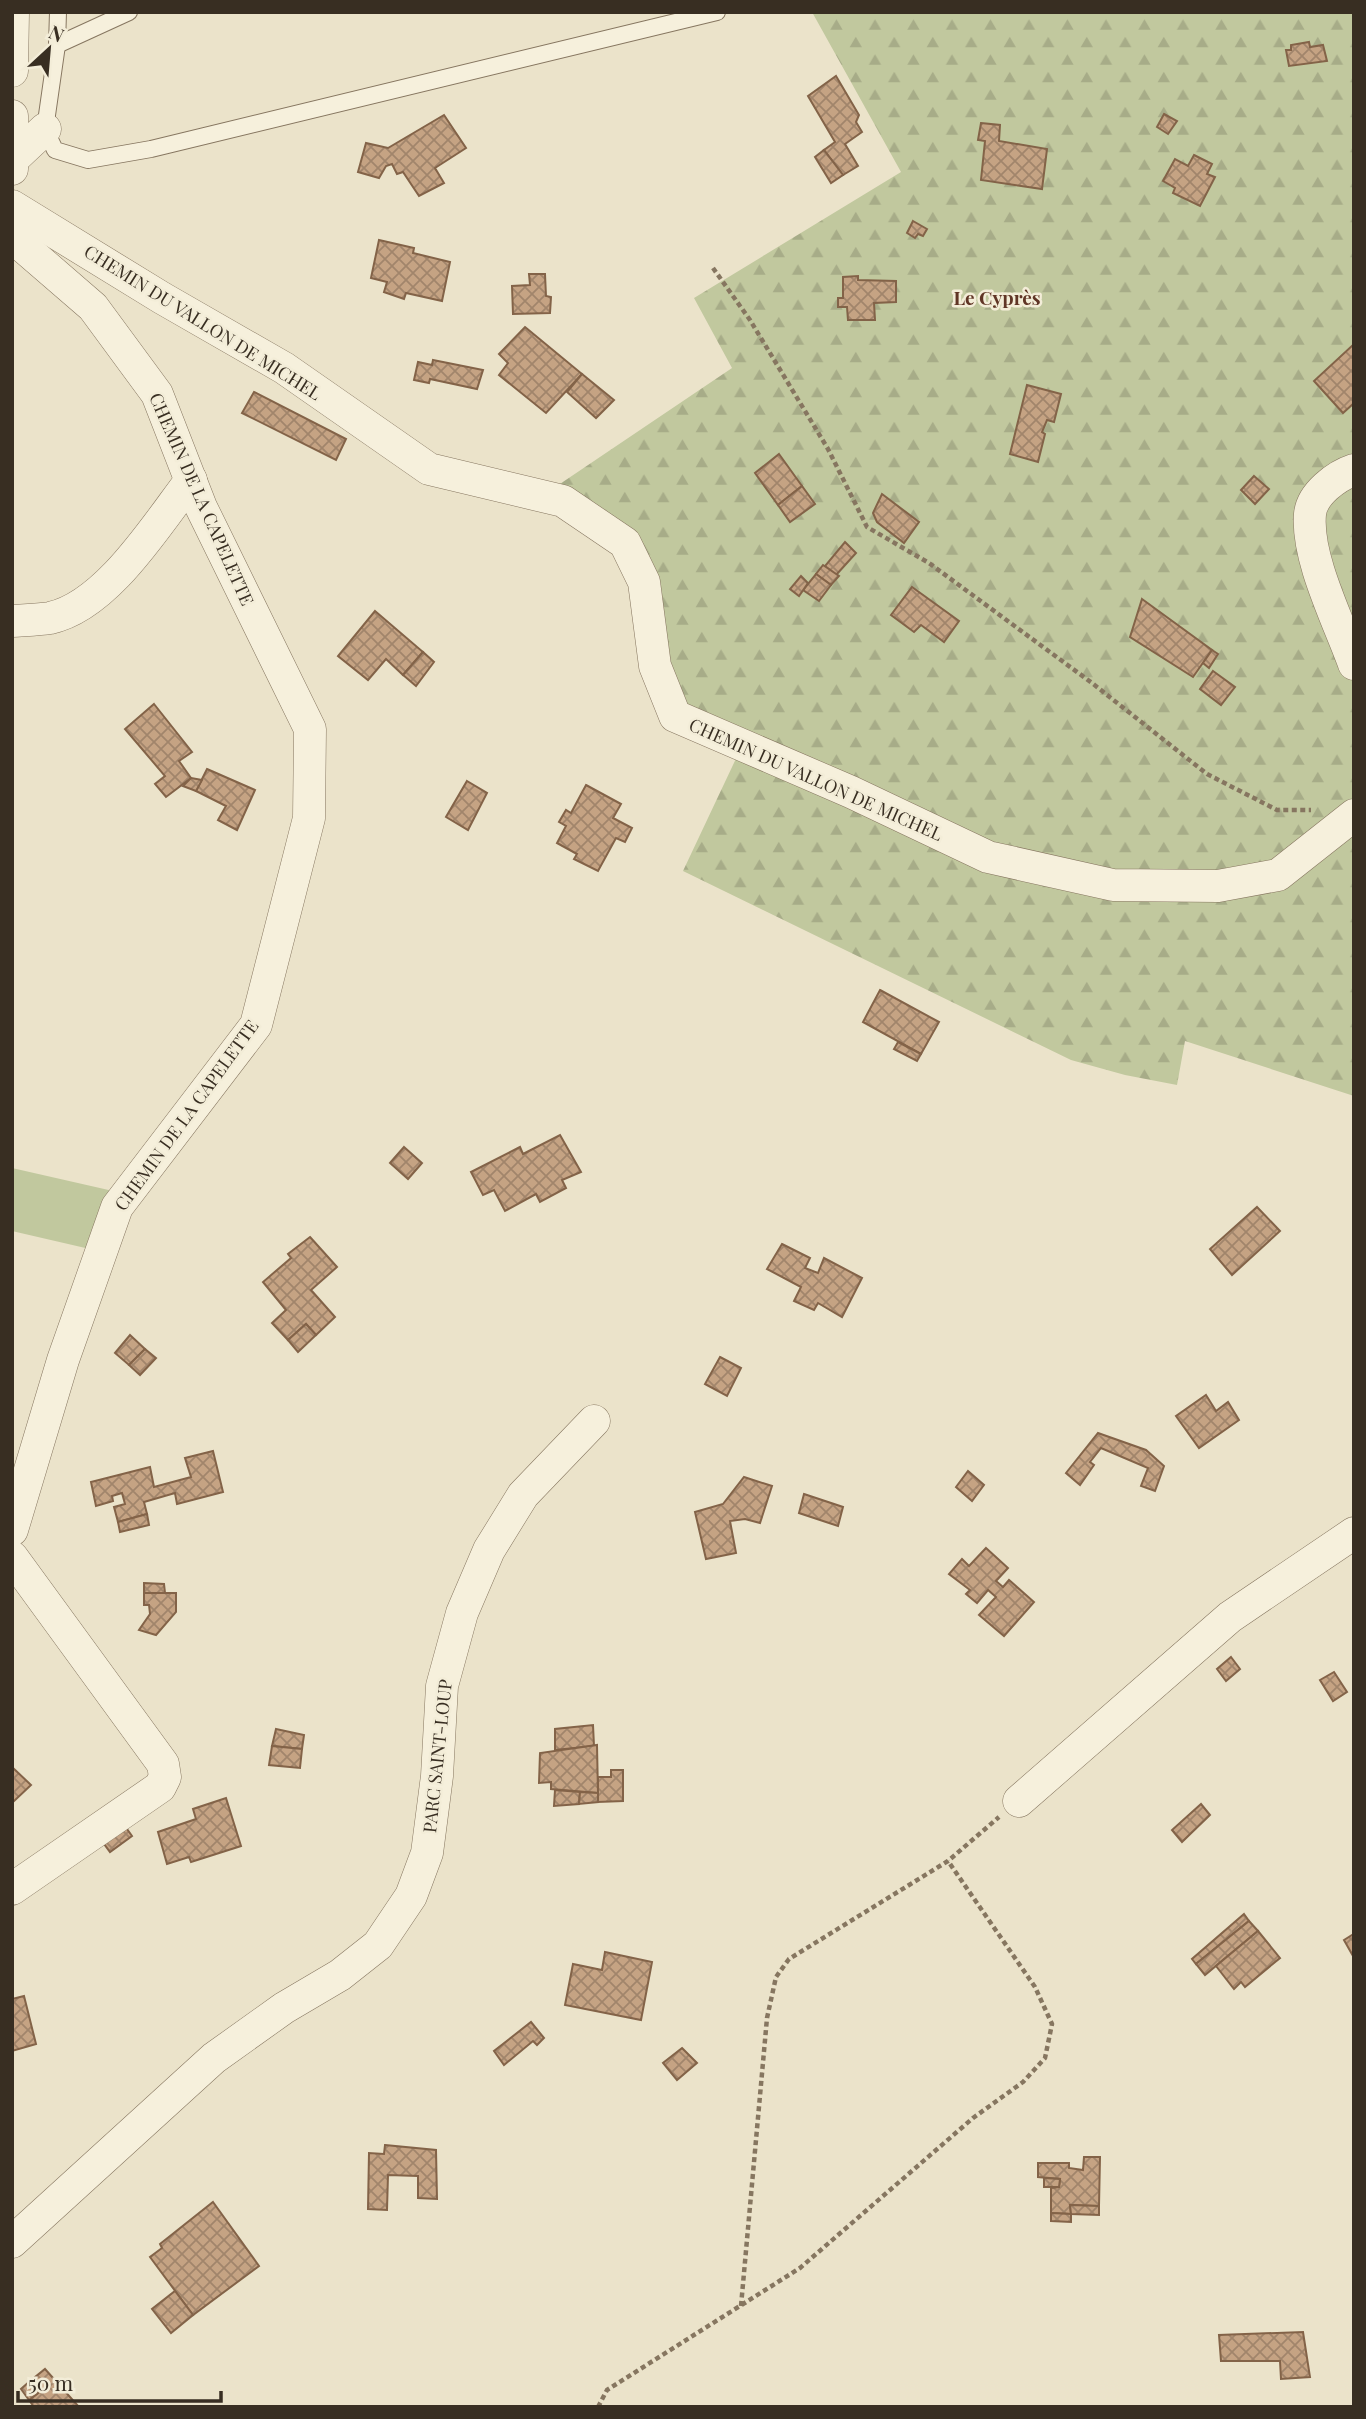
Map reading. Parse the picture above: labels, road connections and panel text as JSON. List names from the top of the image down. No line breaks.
{"streets":{"street":["CHEMIN DU VALLON DE MICHEL","CHEMIN DE LA CAPELETTE","PARC SAINT-LOUP"]},"districts":["Le Cyprès"],"scale_bar":"50 m","north":"top right"}
